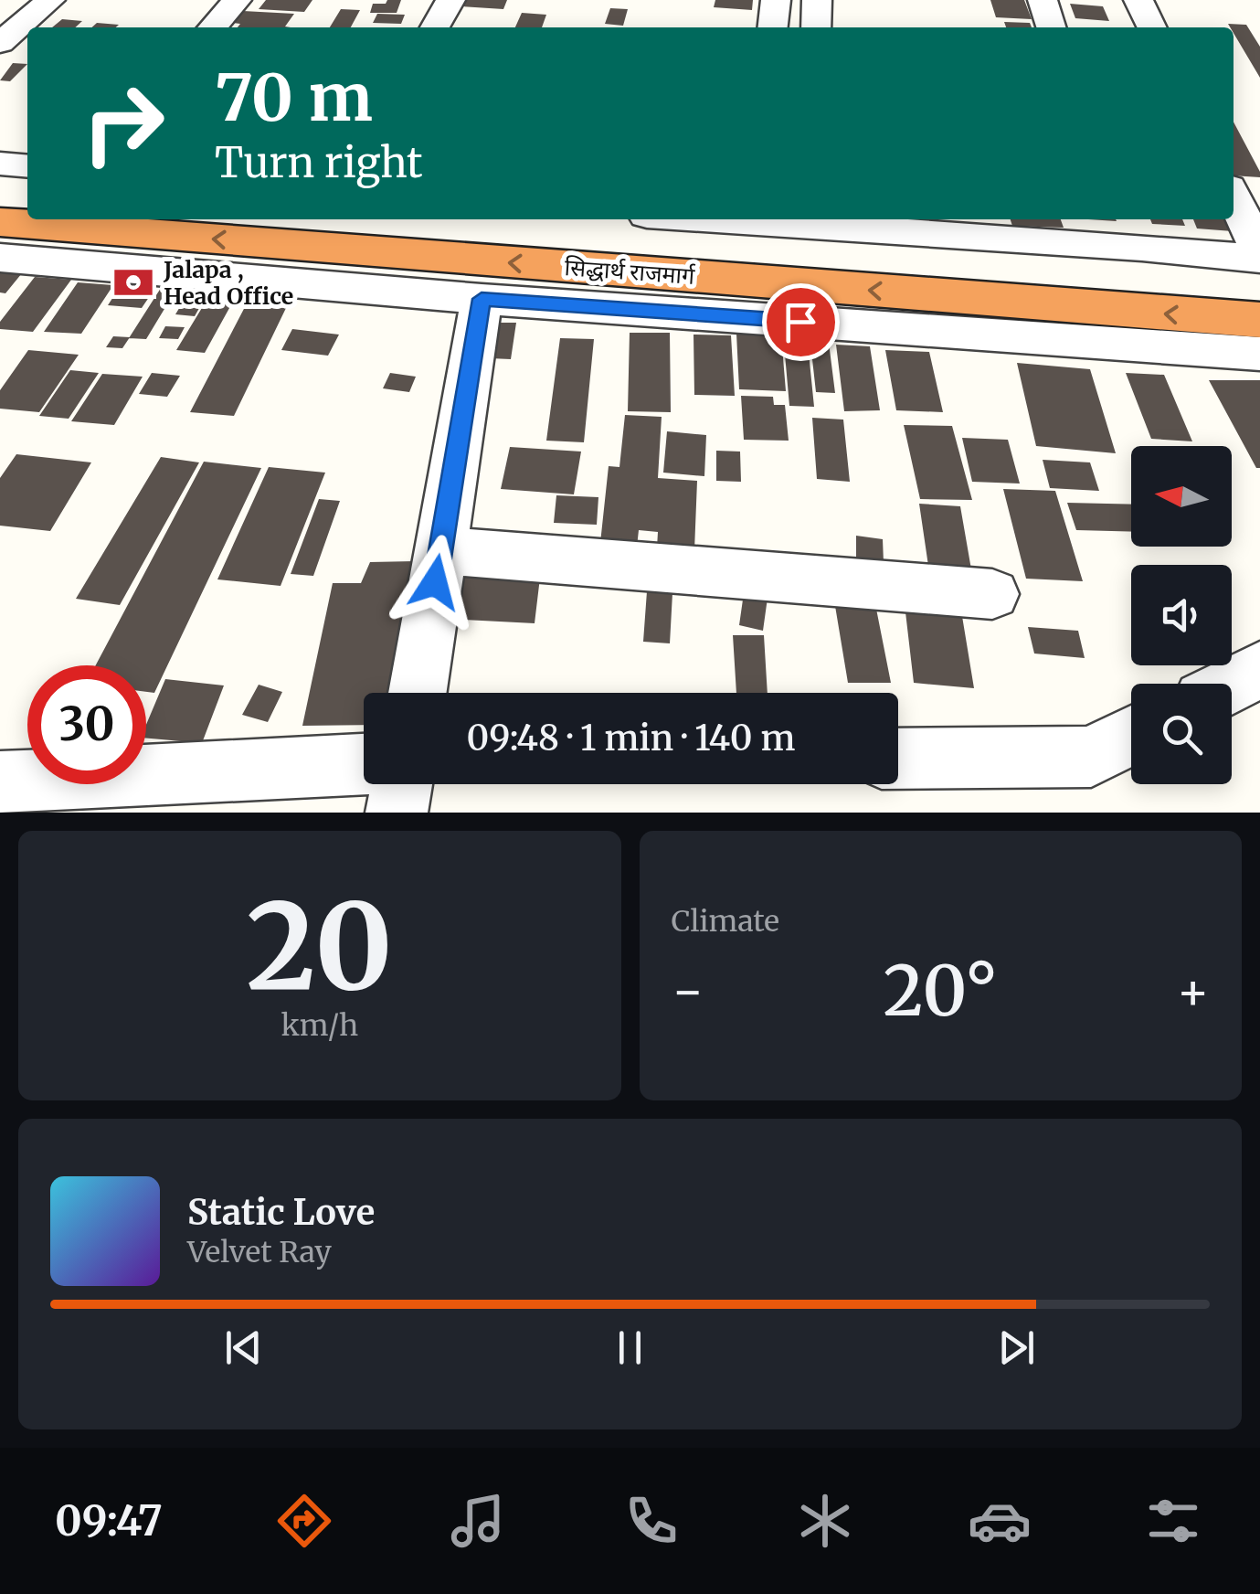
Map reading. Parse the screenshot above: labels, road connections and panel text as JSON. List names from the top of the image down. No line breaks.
{"streets":{"highway":["सिद्धार्थ राजमार्ग"]},"places":{"bank":["Jalapa , Head Office"]},"north":"left","page":{"turn":["70 m","Turn right"],"limit":"30","trip":"09:48 · 1 min · 140 m","tile":[["20","km/h"],"Climate"],"heat":["−","20°","+"],"song":["Static Love","Velvet Ray"],"tabs":"09:47"}}
